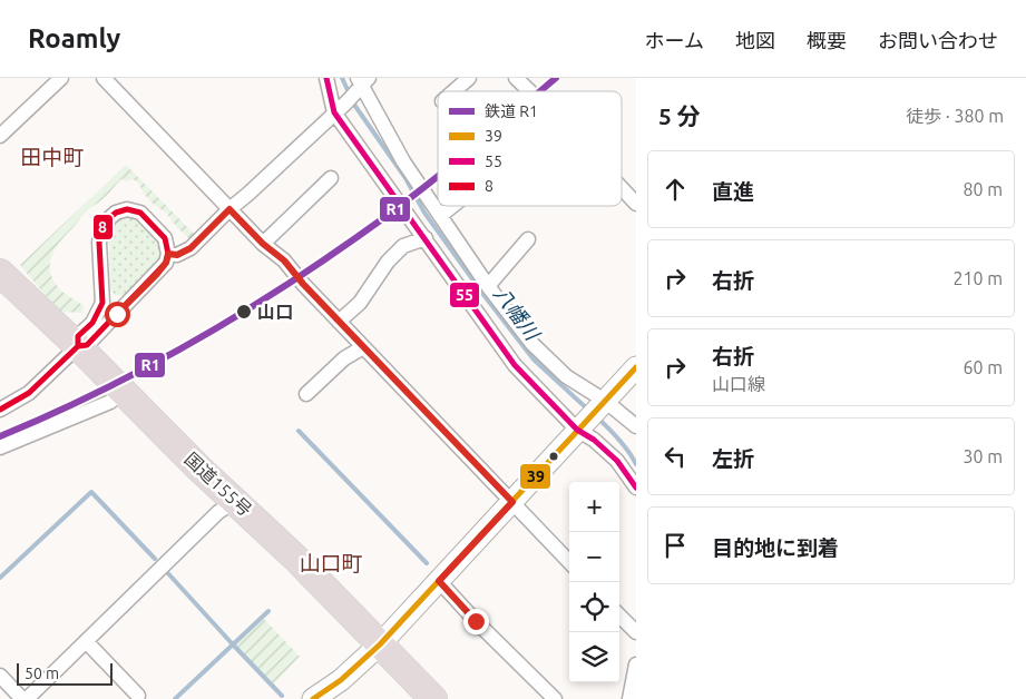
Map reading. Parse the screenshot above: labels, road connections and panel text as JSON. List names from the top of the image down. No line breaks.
{"streets":{"highway":["国道155号"]},"districts":["田中町","山口町"],"water":["八幡川"],"places":["山口"],"lines":["rail line R1","transit line 55","transit line 8","transit line 39"],"legend":["鉄道 R1","39","55","8"],"scale_bar":"50 m","page":{"header":"Roamly","nav":["ホーム","地図","概要","お問い合わせ"],"heading":["5 分","徒歩 · 380 m"],"list":[["直進","80 m"],["右折","210 m"],["右折","山口線","60 m"],["左折","30 m"],"目的地に到着"],"map_buttons":["+","−"],"scale":"50 m"}}
